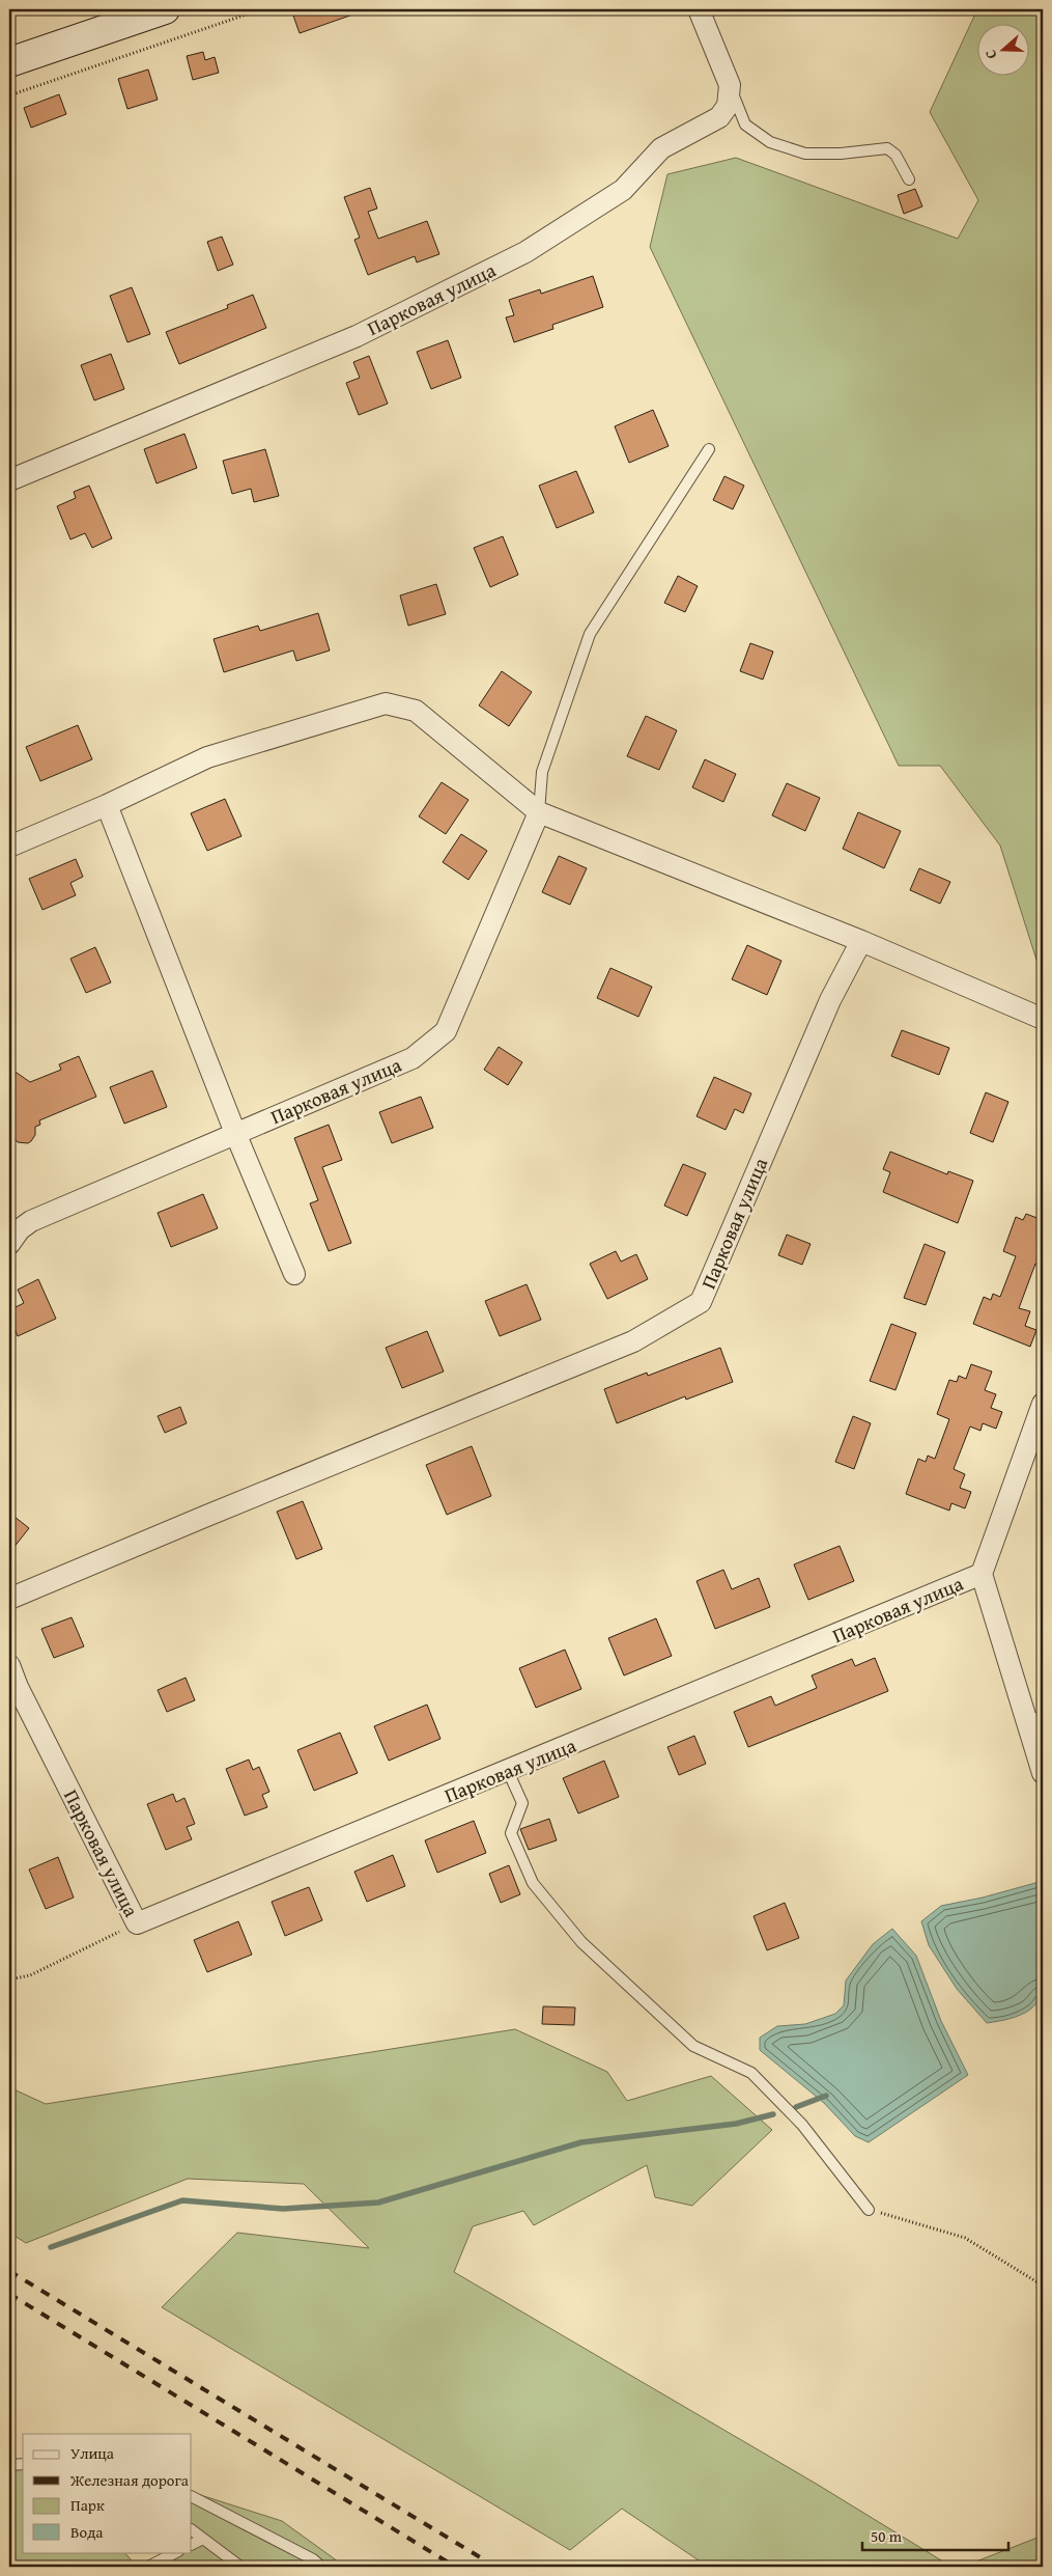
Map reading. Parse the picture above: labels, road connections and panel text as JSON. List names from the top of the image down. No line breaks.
{"streets":{"street":["Парковая улица"]},"legend":["Улица","Железная дорога","Парк","Вода"],"scale_bar":"50 m","north":"left"}
